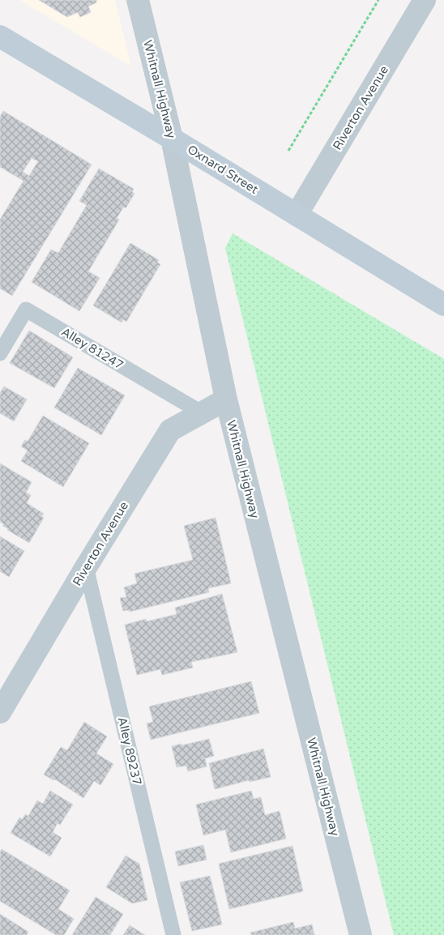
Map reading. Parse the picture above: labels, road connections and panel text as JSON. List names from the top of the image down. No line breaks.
{"streets":{"main road":["Oxnard Street"],"street":["Whitnall Highway","Riverton Avenue"],"lane":["Alley 81247","Alley 89237"]},"crossings":[["Whitnall Highway","Riverton Avenue"],["Whitnall Highway","Oxnard Street"],["Riverton Avenue","Oxnard Street"],["Riverton Avenue","Alley 81247"],["Riverton Avenue","Alley 89237"]]}
